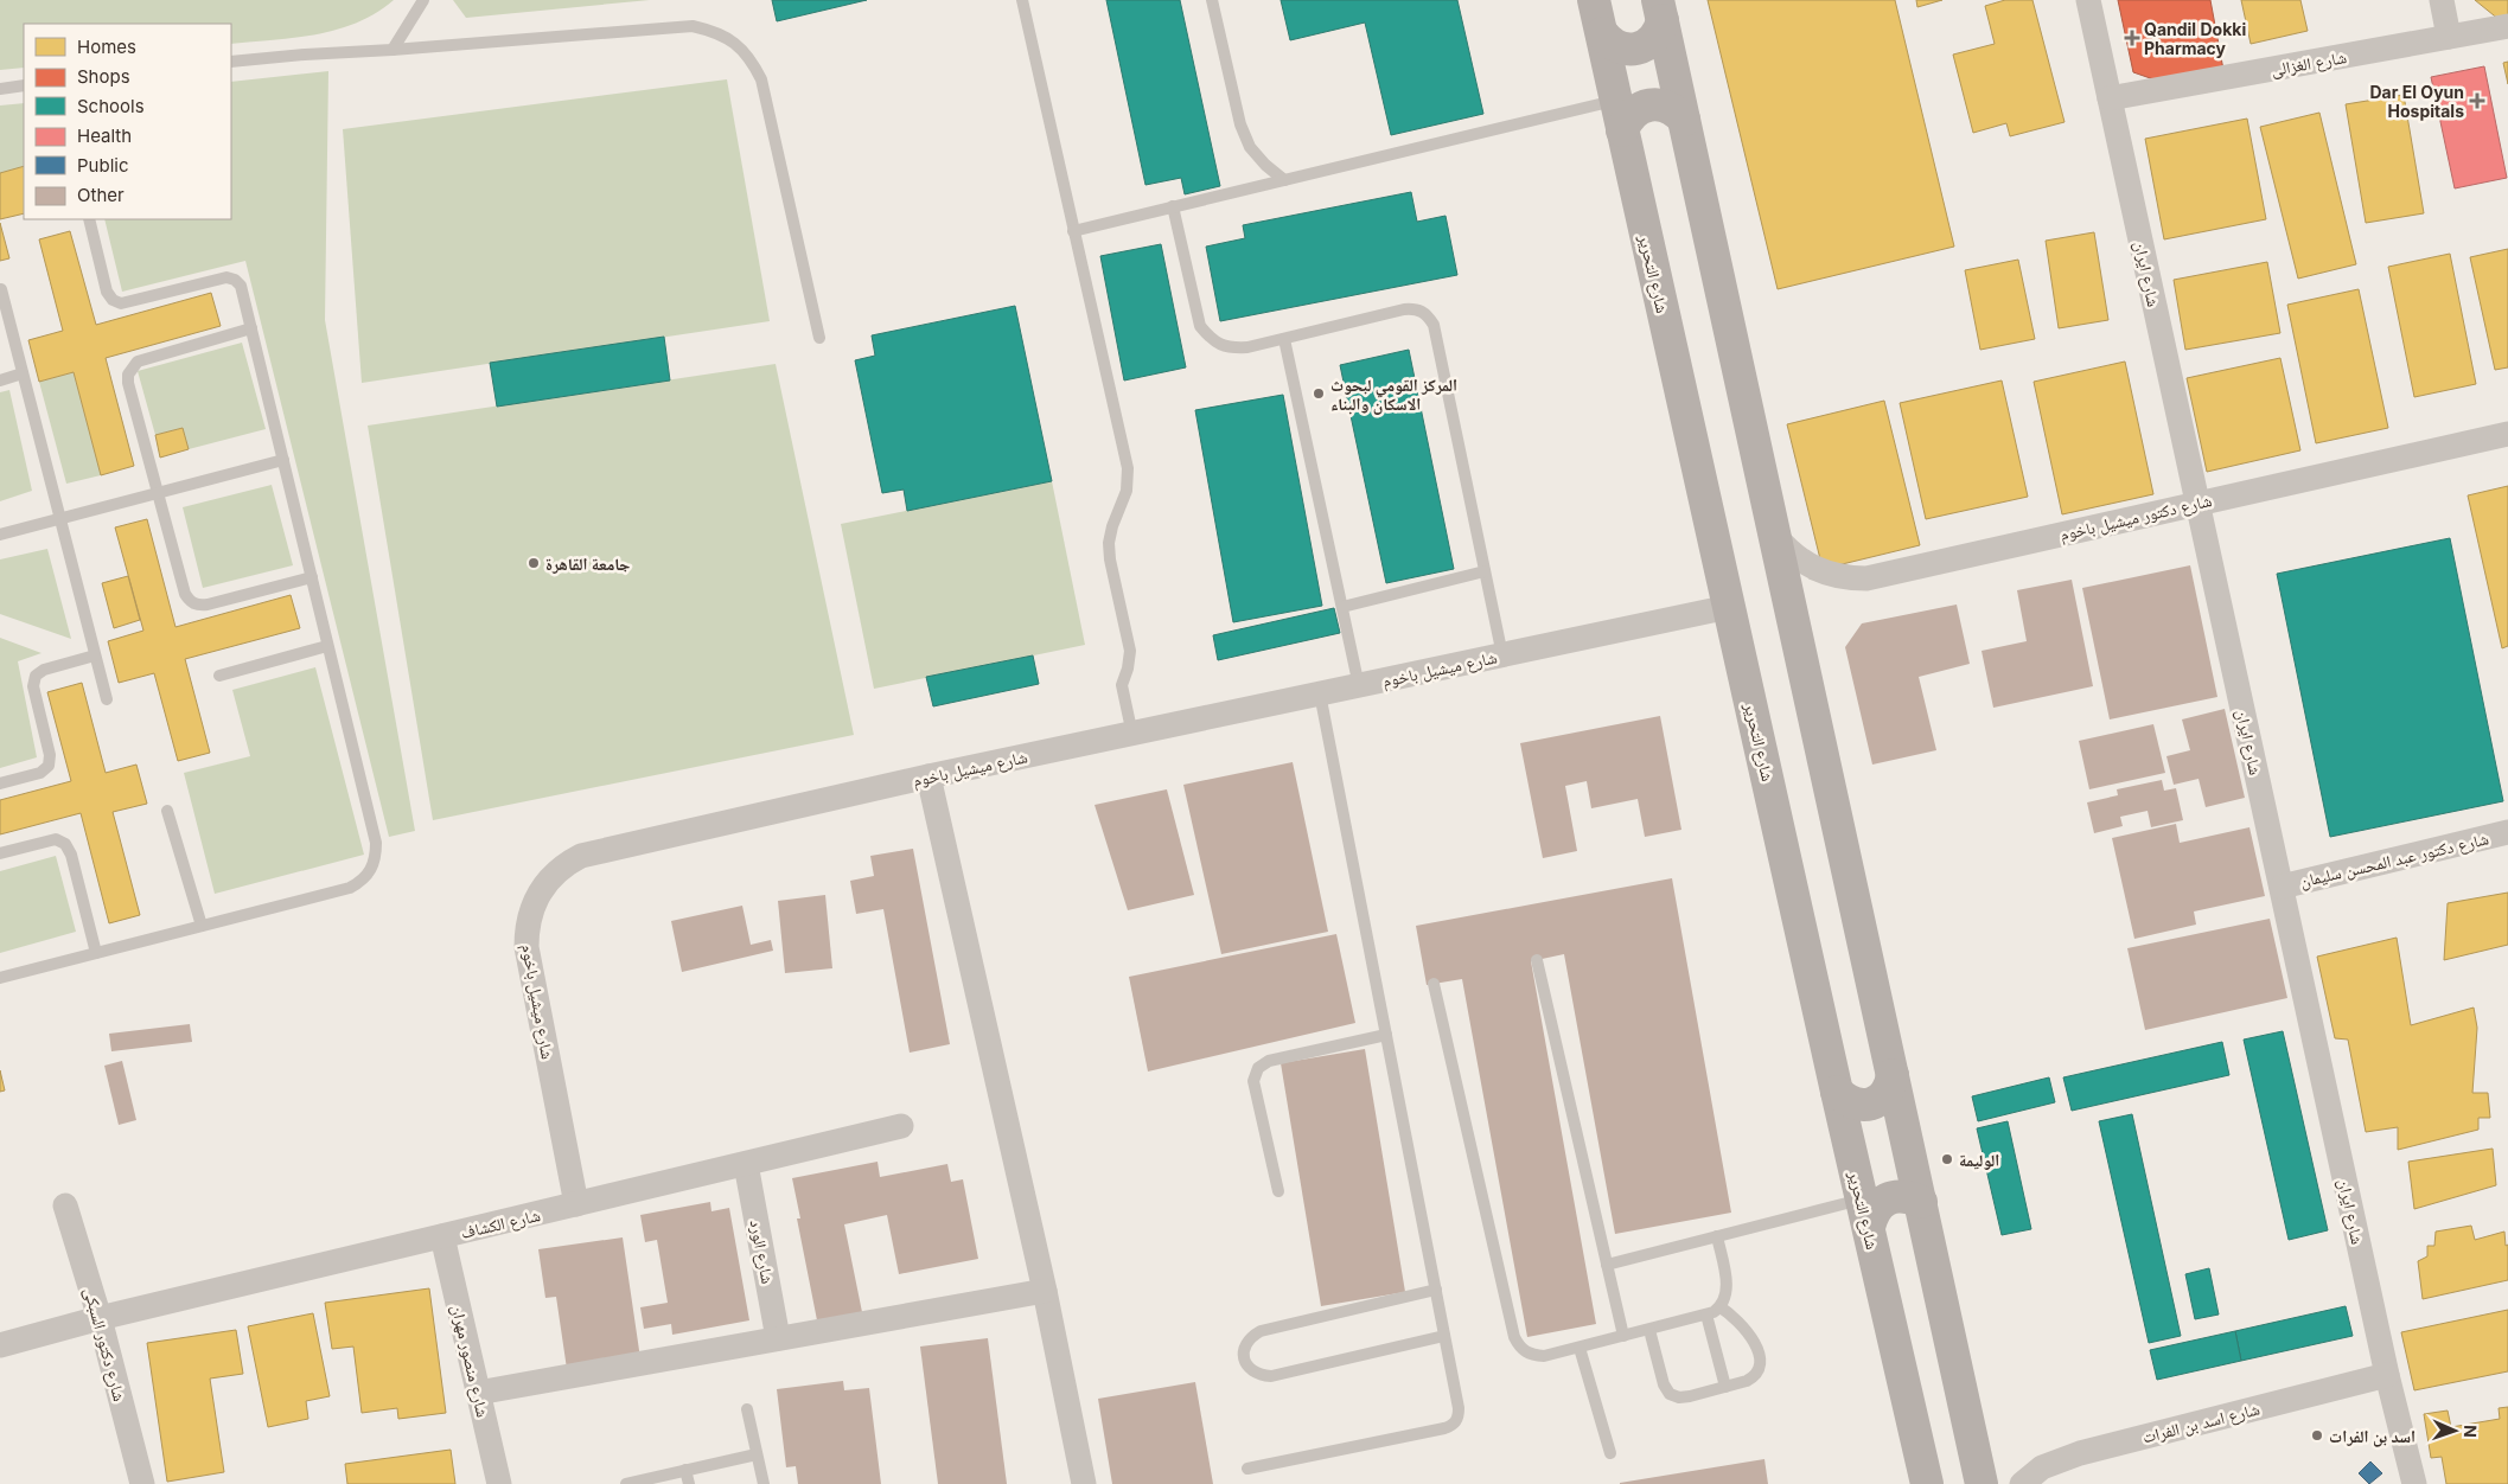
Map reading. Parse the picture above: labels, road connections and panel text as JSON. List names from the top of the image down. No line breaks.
{"streets":{"main road":["شارع التحرير"],"street":["شارع الغزالى","شارع ايران","شارع دكتور ميشيل باخوم","شارع ميشيل باخوم","شارع دكتور عبد المحسن سليمان","شارع الكشاف","شارع الورد","شارع دكتور السبكى","شارع منصور مهران","شارع اسد بن الفرات"]},"crossings":[["شارع الغزالى","شارع ايران"],["شارع التحرير","شارع ميشيل باخوم"],["شارع ايران","شارع دكتور ميشيل باخوم"],["شارع ايران","شارع دكتور عبد المحسن سليمان"],["شارع ايران","شارع اسد بن الفرات"],["شارع ميشيل باخوم","شارع الكشاف"],["شارع الكشاف","شارع الورد"],["شارع الكشاف","شارع دكتور السبكى"],["شارع الكشاف","شارع منصور مهران"]],"places":{"health":["Qandil Dokki Pharmacy","Dar El Oyun Hospitals"],"other":["المركز القومي لبحوث الاسكان والبناء","جامعة القاهرة","الوليمة","اسد بن الفرات"]},"legend":["Homes","Shops","Schools","Health","Public","Other"],"north":"right"}
